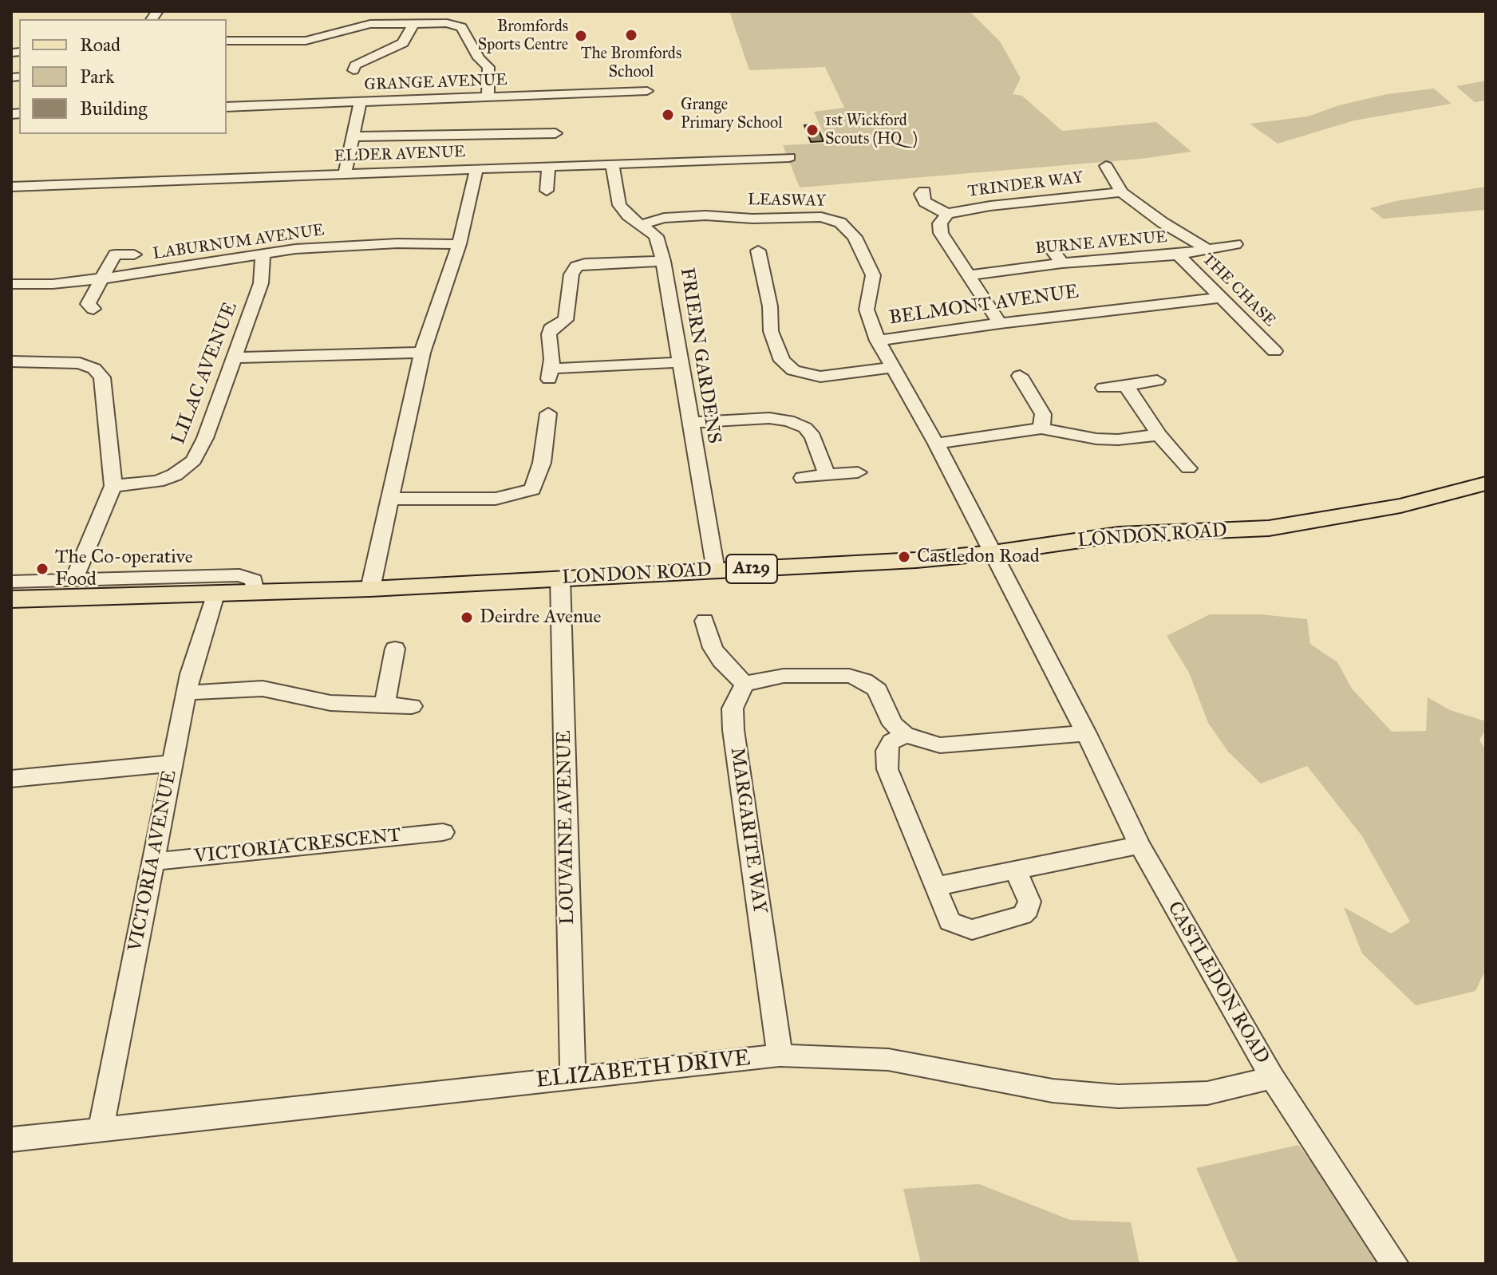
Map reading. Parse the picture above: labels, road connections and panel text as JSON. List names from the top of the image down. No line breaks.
{"streets":{"main road":["LONDON ROAD","A129"],"street":["GRANGE AVENUE","ELDER AVENUE","TRINDER WAY","LEASWAY","LABURNUM AVENUE","BURNE AVENUE","THE CHASE","BELMONT AVENUE","FRIERN GARDENS","LILAC AVENUE","LOUVAINE AVENUE","MARGARITE WAY","VICTORIA CRESCENT","VICTORIA AVENUE","CASTLEDON ROAD","ELIZABETH DRIVE"]},"crossings":[["ELDER AVENUE","FRIERN GARDENS"],["TRINDER WAY","BURNE AVENUE"],["TRINDER WAY","BELMONT AVENUE"],["LEASWAY","BELMONT AVENUE"],["LEASWAY","FRIERN GARDENS"],["LABURNUM AVENUE","LILAC AVENUE"],["BURNE AVENUE","THE CHASE"],["THE CHASE","BELMONT AVENUE"],["BELMONT AVENUE","LONDON ROAD"],["BELMONT AVENUE","CASTLEDON ROAD"],["FRIERN GARDENS","LONDON ROAD"],["LONDON ROAD","LOUVAINE AVENUE"],["LONDON ROAD","VICTORIA AVENUE"],["LONDON ROAD","CASTLEDON ROAD"],["LOUVAINE AVENUE","ELIZABETH DRIVE"],["MARGARITE WAY","ELIZABETH DRIVE"],["VICTORIA CRESCENT","VICTORIA AVENUE"],["VICTORIA AVENUE","ELIZABETH DRIVE"],["CASTLEDON ROAD","ELIZABETH DRIVE"]],"places":["The Bromfords School","Bromfords Sports Centre","Grange Primary School","1st Wickford Scouts (HQ)","Castledon Road","The Co-operative Food","Deirdre Avenue"],"legend":["Road","Park","Building"]}
